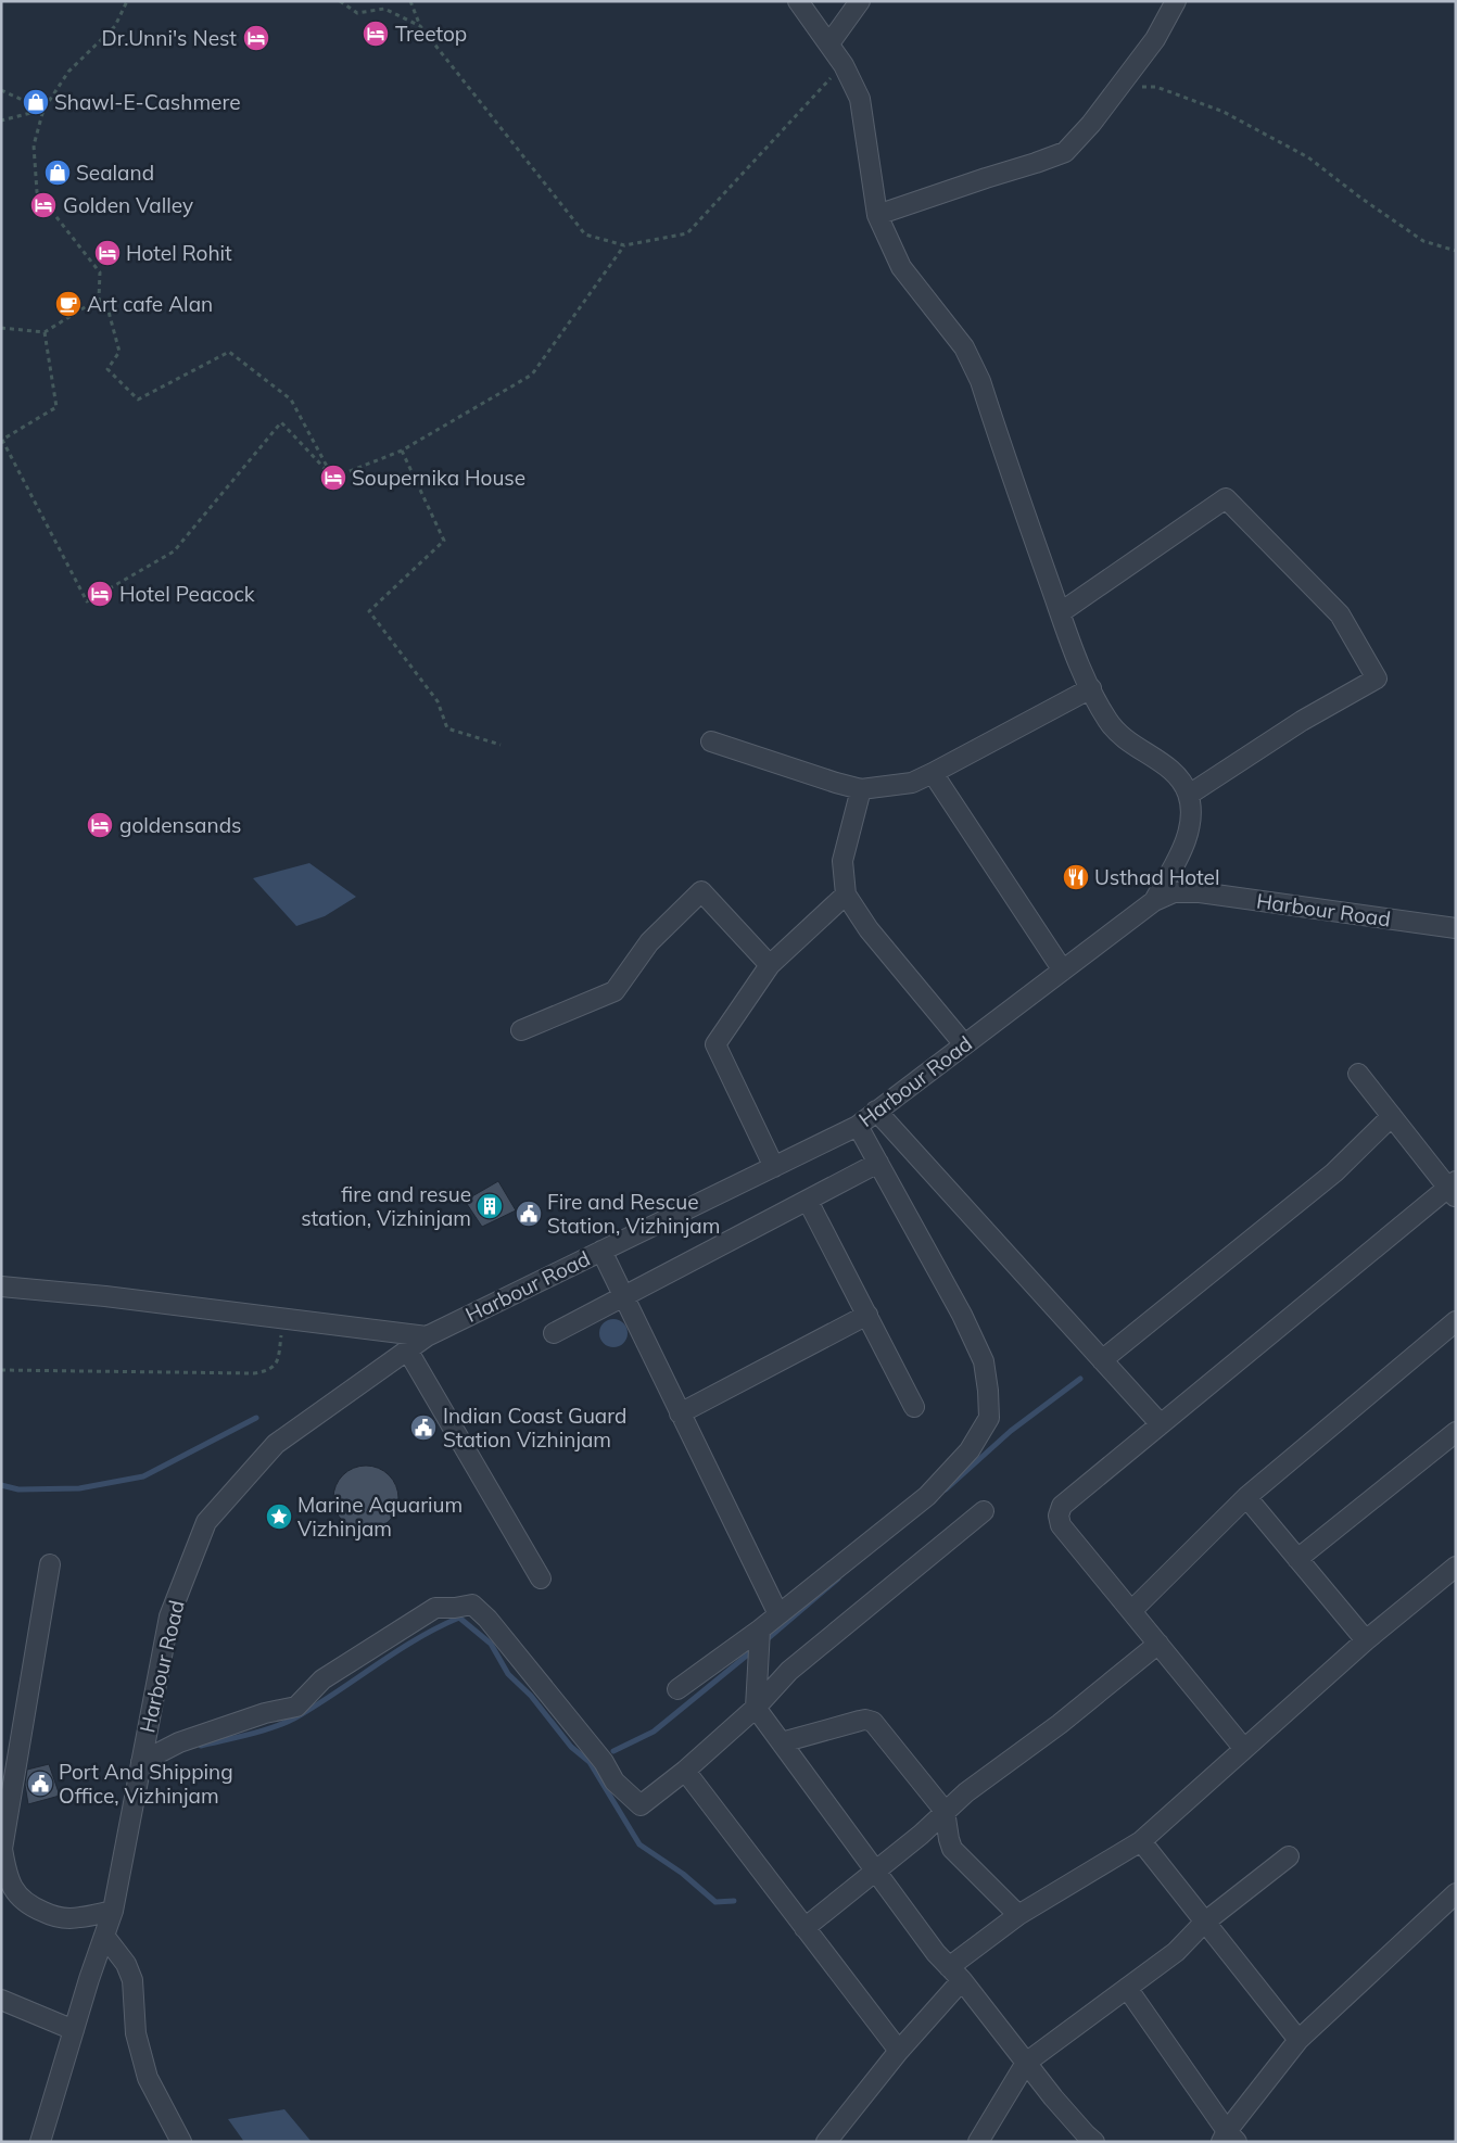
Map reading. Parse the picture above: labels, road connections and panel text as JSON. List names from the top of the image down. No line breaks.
{"streets":{"street":["Harbour Road"]},"places":{"hotel":["Treetop","Dr.Unni's Nest","Golden Valley","Hotel Rohit","Soupernika House","Hotel Peacock","goldensands"],"shop":["Shawl-E-Cashmere","Sealand"],"cafe":["Art cafe Alan"],"restaurant":["Usthad Hotel"],"building":["fire and resue station, Vizhinjam"],"public building":["Fire and Rescue Station, Vizhinjam","Indian Coast Guard Station Vizhinjam","Port And Shipping Office, Vizhinjam"],"place":["Marine Aquarium Vizhinjam"]}}
